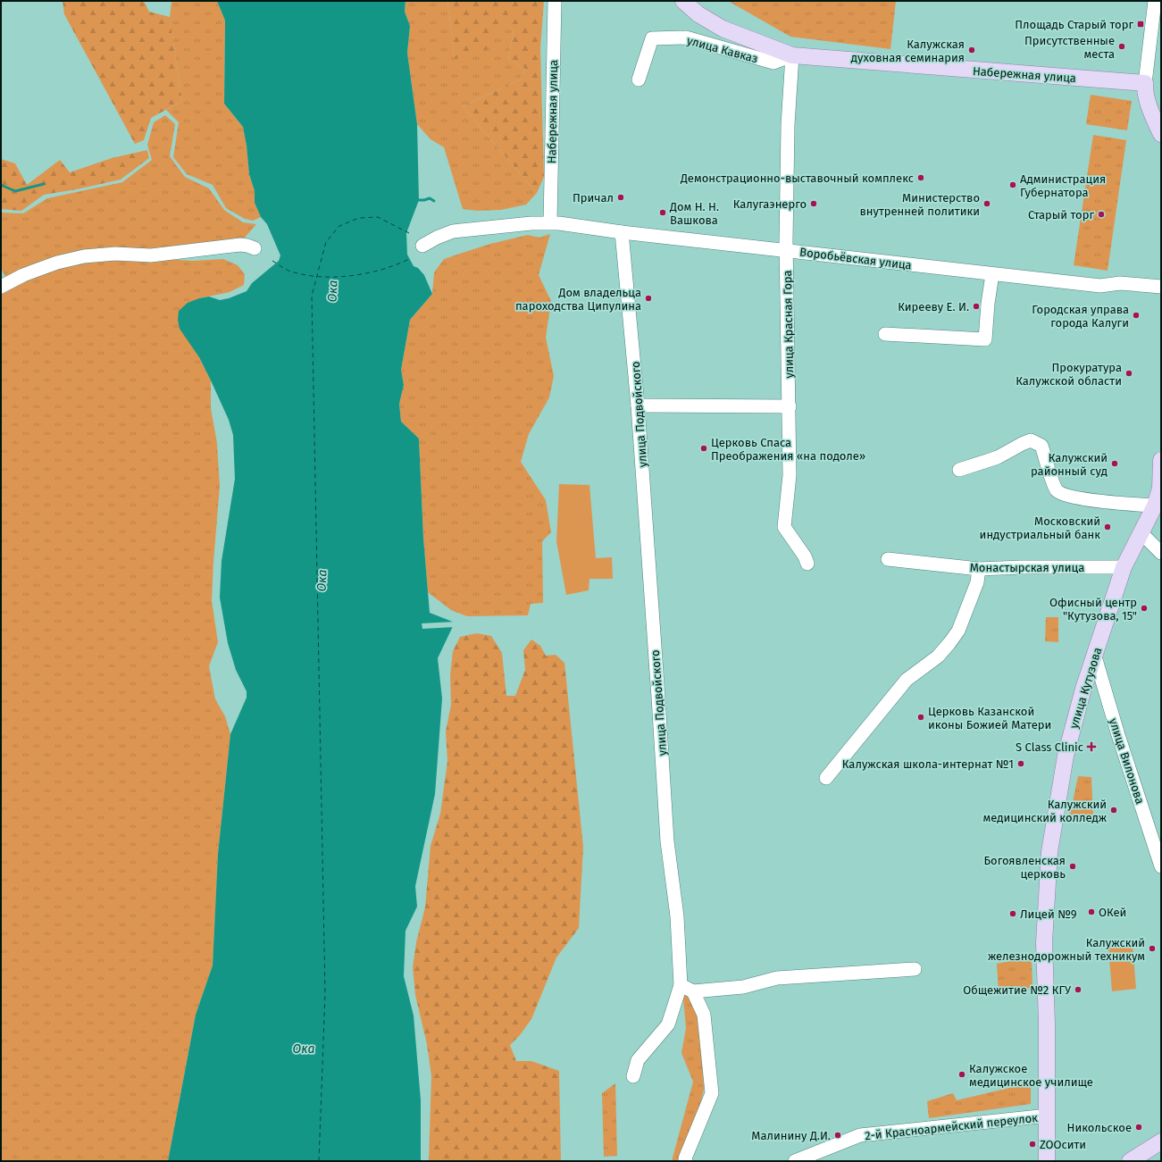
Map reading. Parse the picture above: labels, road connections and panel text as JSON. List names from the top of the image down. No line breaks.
{"streets":{"main road":["Набережная улица","улица Кутузова"],"street":["улица Кавказ","Воробьёвская улица","улица Красная Гора","улица Подвойского","Монастырская улица","улица Вилонова","2-й Красноармейский переулок"]},"crossings":[["улица Кавказ","Набережная улица"],["улица Кавказ","улица Красная Гора"],["Набережная улица","Воробьёвская улица"],["Набережная улица","улица Красная Гора"],["Воробьёвская улица","улица Красная Гора"],["Воробьёвская улица","улица Подвойского"],["Монастырская улица","улица Кутузова"],["улица Кутузова","улица Вилонова"],["улица Кутузова","2-й Красноармейский переулок"]],"water":["Ока"],"places":{"transit":["Площадь Старый торг"],"other":["Присутственные места","Калужская духовная семинария","Демонстрационно-выставочный комплекс","Администрация Губернатора","Причал","Калугаэнерго","Министерство внутренней политики","Дом Н. Н. Вашкова","Старый торг","Дом владельца пароходства Ципулина","Кирееву Е. И.","Городская управа города Калуги","Прокуратура Калужской области","Церковь Спаса Преображения «на подоле»","Калужский районный суд","Московский индустриальный банк","Офисный центр \"Кутузова, 15\"","Церковь Казанской иконы Божией Матери","Калужская школа-интернат №1","Калужский медицинский колледж","Богоявленская церковь","ОКей","Лицей №9","Калужский железнодорожный техникум","Общежитие №2 КГУ","Калужское медицинское училище","Никольское","Малинину Д.И.","ZOOсити"],"health":["S Class Clinic"]}}
